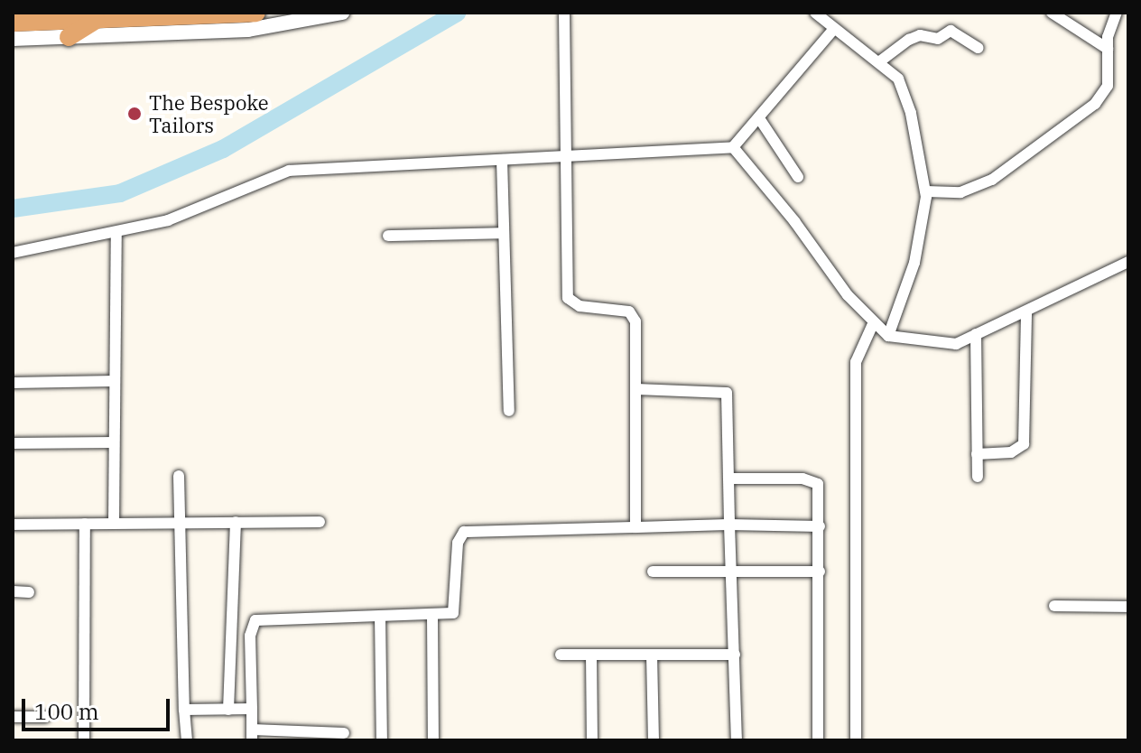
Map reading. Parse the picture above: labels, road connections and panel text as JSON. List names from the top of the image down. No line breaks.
{"places":["The Bespoke Tailors"],"scale_bar":"100 m"}
